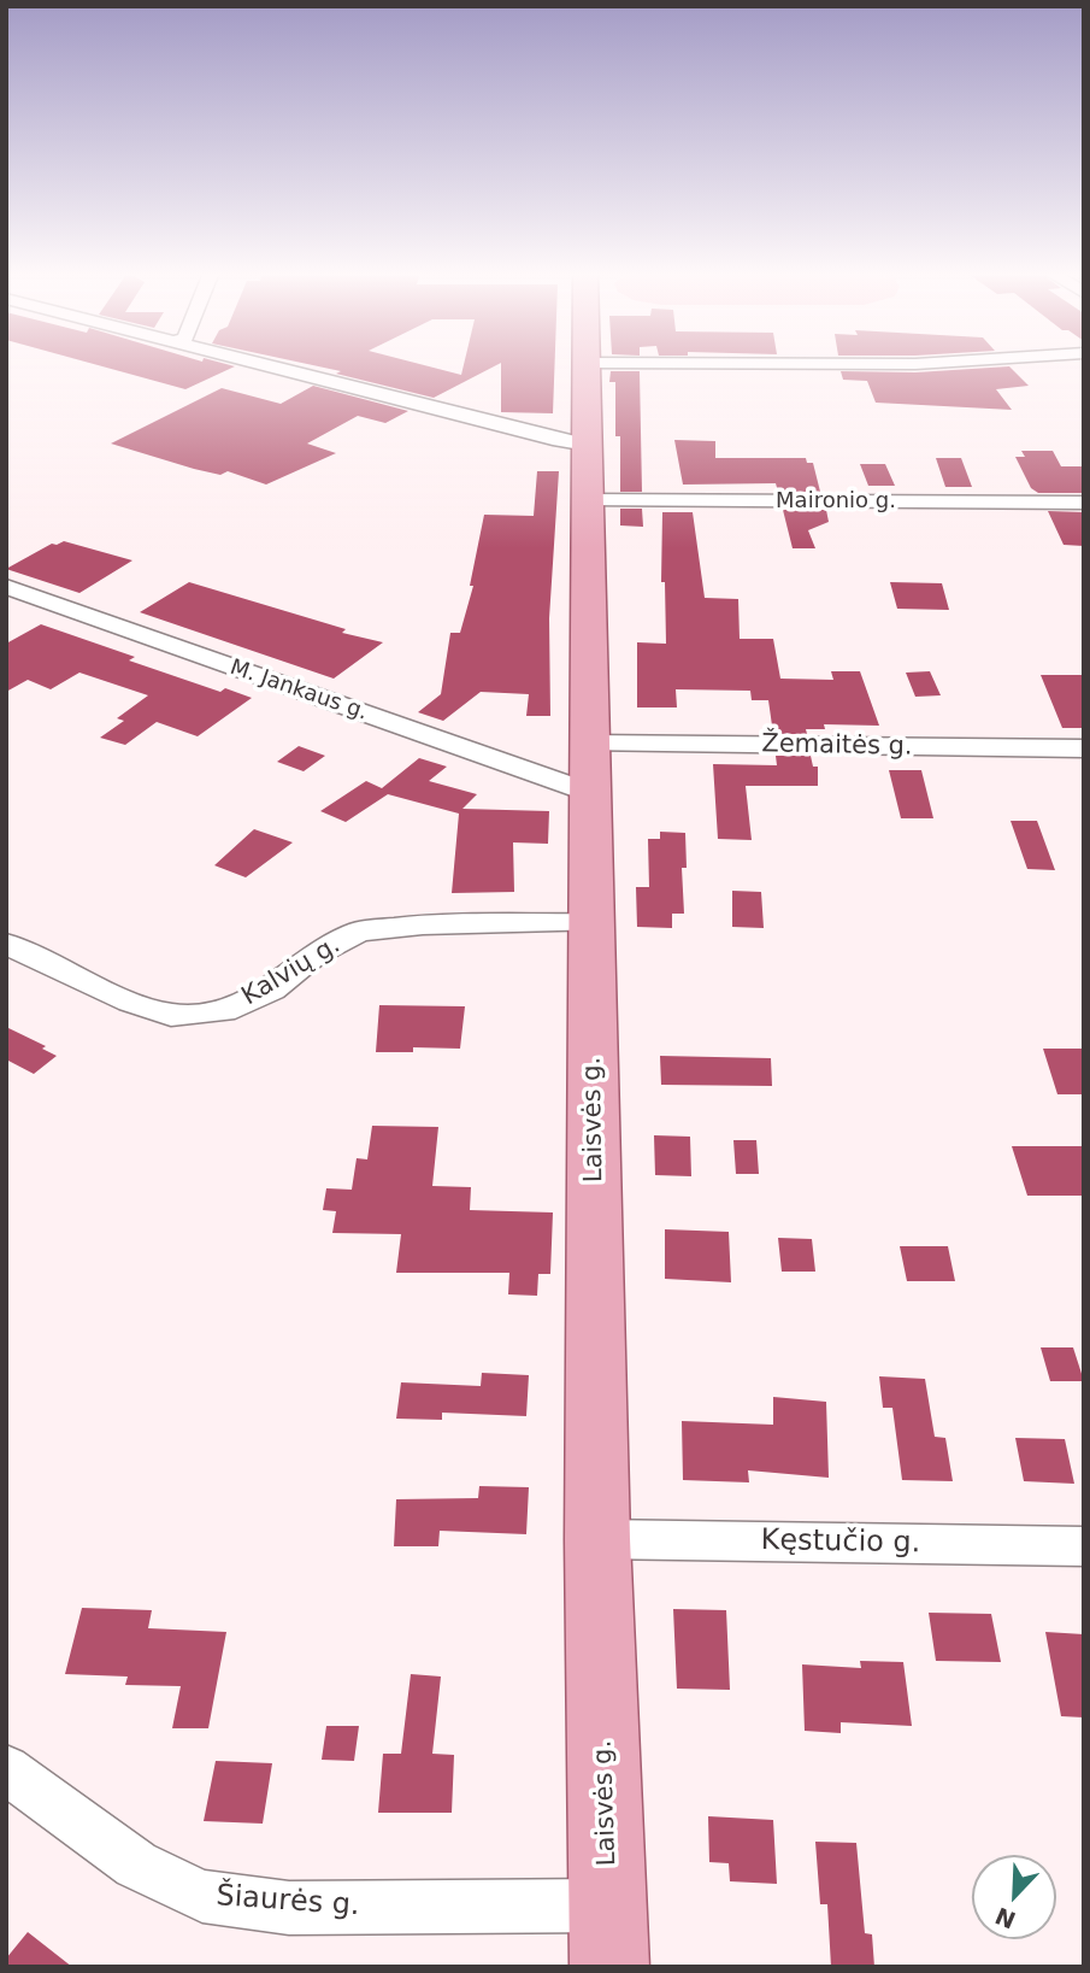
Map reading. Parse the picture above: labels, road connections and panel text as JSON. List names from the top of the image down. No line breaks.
{"streets":{"main road":["Laisvės g."],"street":["Maironio g.","M. Jankaus g.","Žemaitės g.","Kalvių g.","Kęstučio g.","Šiaurės g."]},"crossings":[["Maironio g.","Laisvės g."],["M. Jankaus g.","Laisvės g."],["Žemaitės g.","Laisvės g."],["Kalvių g.","Laisvės g."],["Laisvės g.","Kęstučio g."],["Laisvės g.","Šiaurės g."]],"north":"bottom left"}
